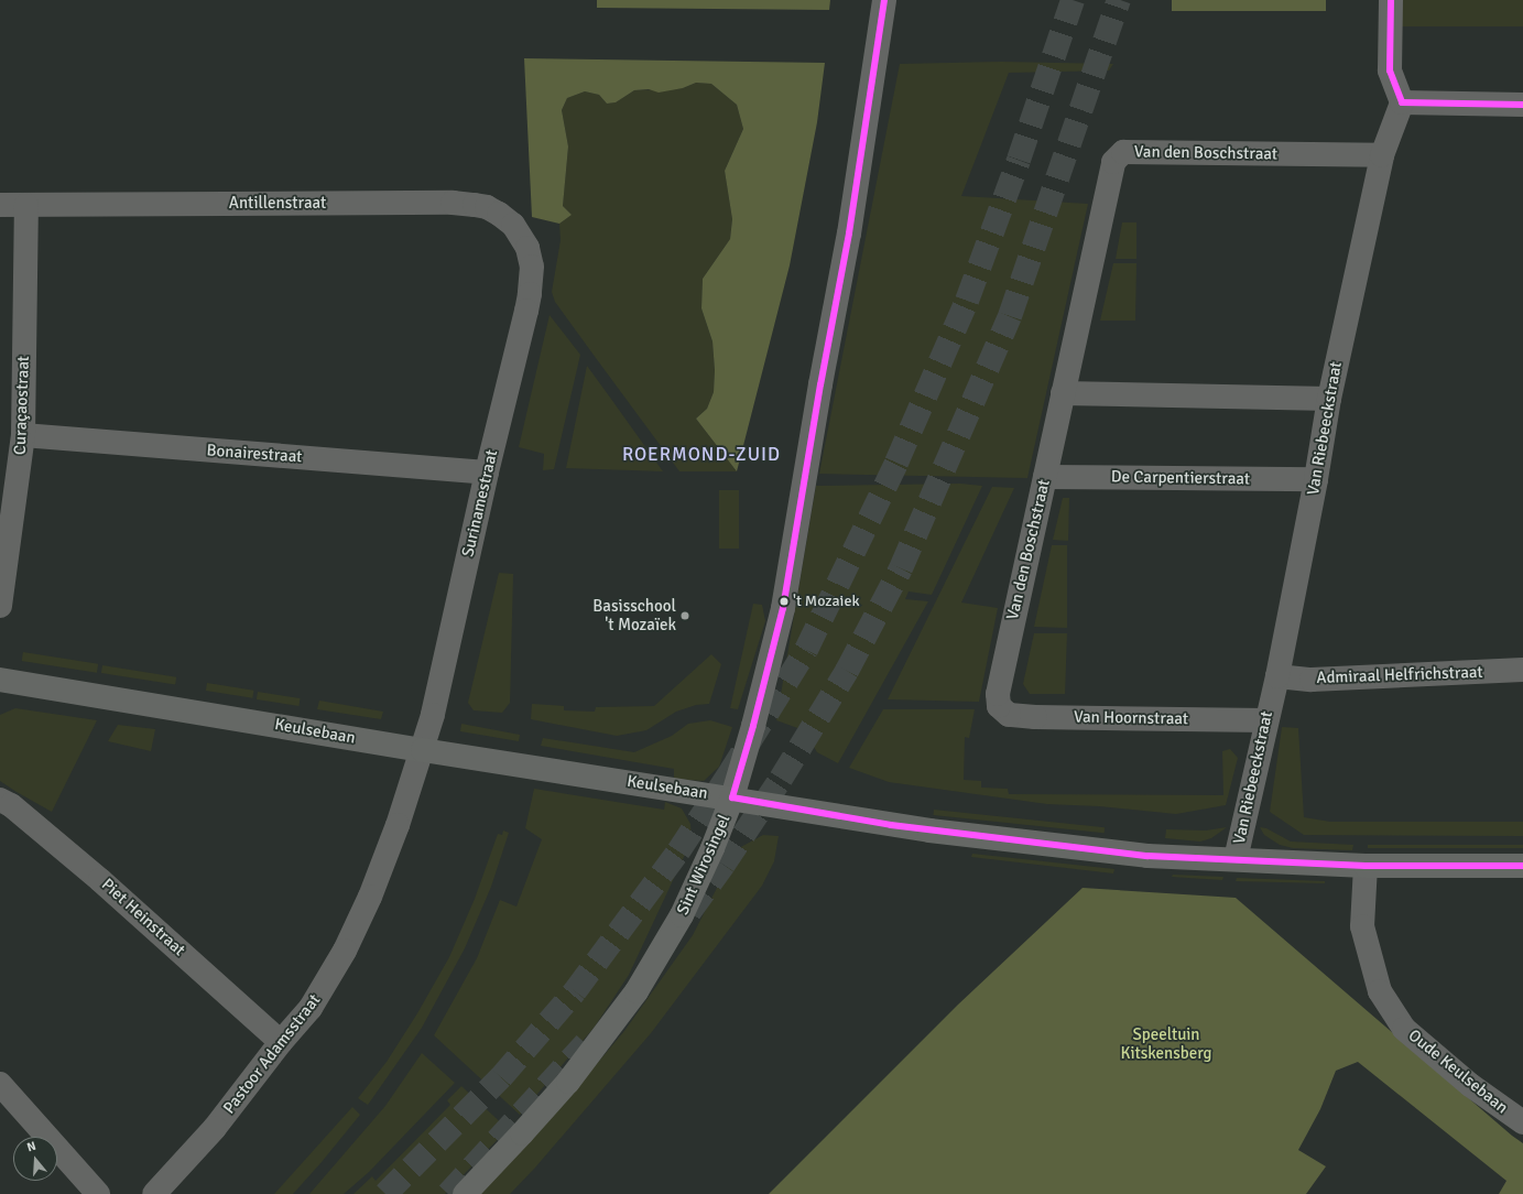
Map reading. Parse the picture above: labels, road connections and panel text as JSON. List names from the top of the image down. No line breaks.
{"streets":{"street":["Van den Boschstraat","Antillenstraat","Curaçaostraat","Van Riebeeckstraat","Bonairestraat","De Carpentierstraat","Surinamestraat","Admiraal Helfrichstraat","Van Hoornstraat","Keulsebaan","Sint Wirosingel","Piet Heinstraat","Pastoor Adamsstraat","Oude Keulsebaan"]},"crossings":[["Van den Boschstraat","Van Riebeeckstraat"],["Van den Boschstraat","De Carpentierstraat"],["Van den Boschstraat","Van Hoornstraat"],["Antillenstraat","Curaçaostraat"],["Antillenstraat","Surinamestraat"],["Curaçaostraat","Bonairestraat"],["Van Riebeeckstraat","De Carpentierstraat"],["Van Riebeeckstraat","Admiraal Helfrichstraat"],["Van Riebeeckstraat","Van Hoornstraat"],["Van Riebeeckstraat","Keulsebaan"],["Bonairestraat","Surinamestraat"],["Surinamestraat","Keulsebaan"],["Surinamestraat","Pastoor Adamsstraat"],["Keulsebaan","Sint Wirosingel"],["Keulsebaan","Pastoor Adamsstraat"],["Keulsebaan","Oude Keulsebaan"],["Piet Heinstraat","Pastoor Adamsstraat"]],"districts":["ROERMOND-ZUID"],"parks":["Speeltuin Kitskensberg"],"places":["'t Mozaiek","Basisschool 't Mozaïek"],"north":"top"}
